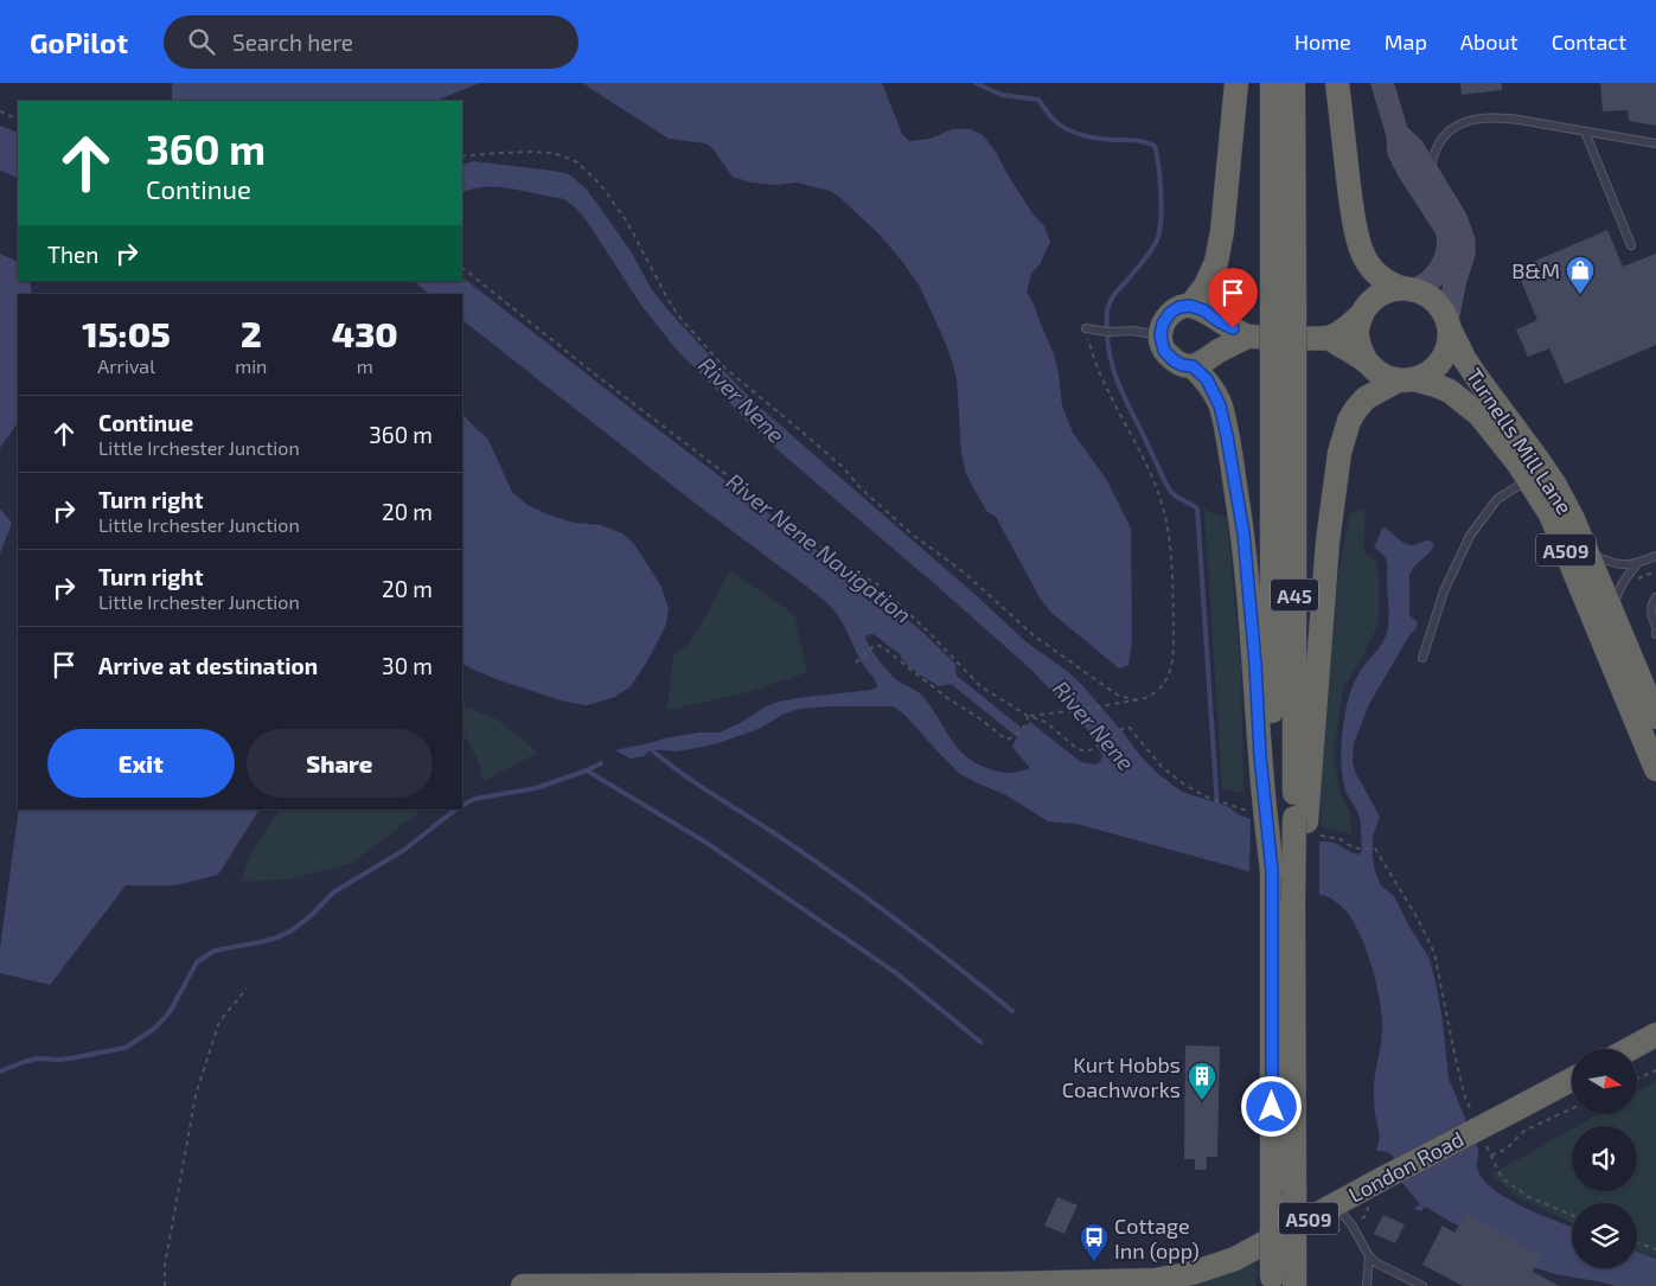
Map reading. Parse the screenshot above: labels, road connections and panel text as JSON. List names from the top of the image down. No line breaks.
{"streets":{"highway":["Turnells Mill Lane","A509","A45","London Road"]},"water":["River Nene","River Nene Navigation"],"places":{"shop":["B&M"],"building":["Kurt Hobbs Coachworks"],"bus stop":["Cottage Inn (opp)"]},"north":"right","page":{"header":"GoPilot","search":"Search here","nav":["Home","Map","About","Contact"],"turn":["360 m","Continue"],"then":"Then","eta":["15:05","Arrival","2","min","430","m"],"list":[{"name":"Continue","note":"Little Irchester Junction","value":"360 m"},{"name":"Turn right","note":"Little Irchester Junction","value":"20 m"},{"name":"Turn right","note":"Little Irchester Junction","value":"20 m"},{"name":"Arrive at destination","value":"30 m"}],"buttons":["Exit","Share"]}}
